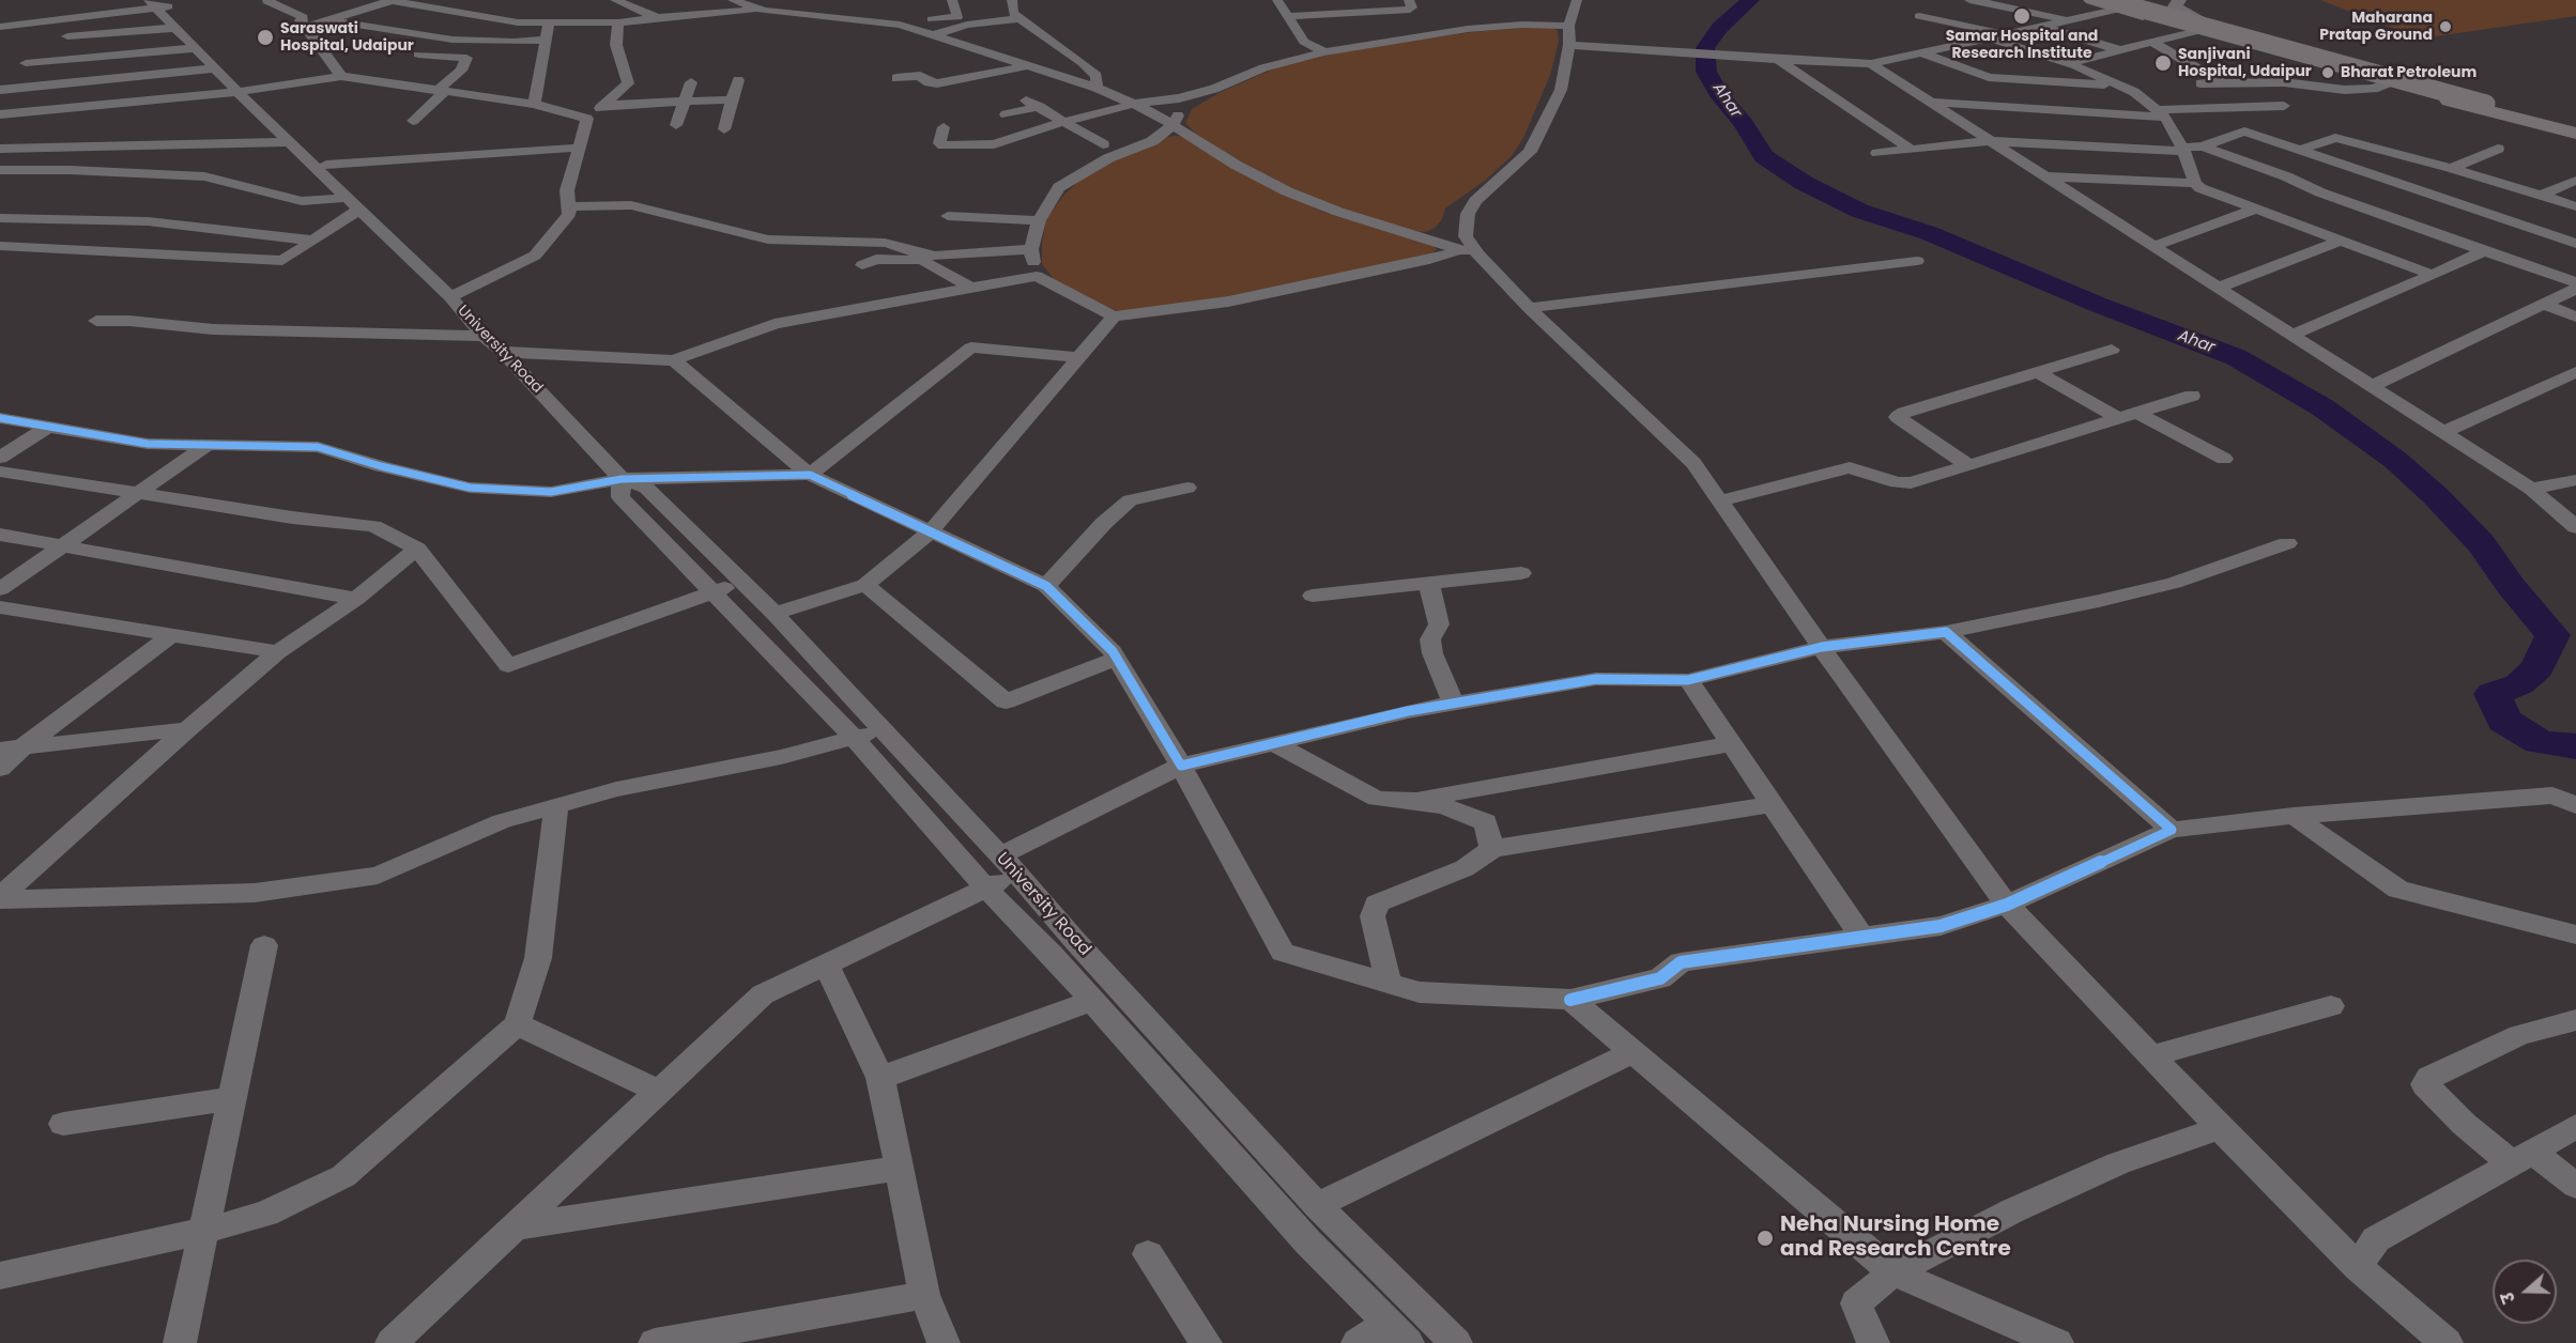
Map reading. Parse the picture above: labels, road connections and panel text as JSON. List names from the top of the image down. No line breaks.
{"streets":{"street":["University Road"]},"water":["Ahar"],"places":["Samar Hospital and Research Institute","Maharana Pratap Ground","Saraswati Hospital, Udaipur","Sanjivani Hospital, Udaipur","Bharat Petroleum","Neha Nursing Home and Research Centre"],"north":"left"}
